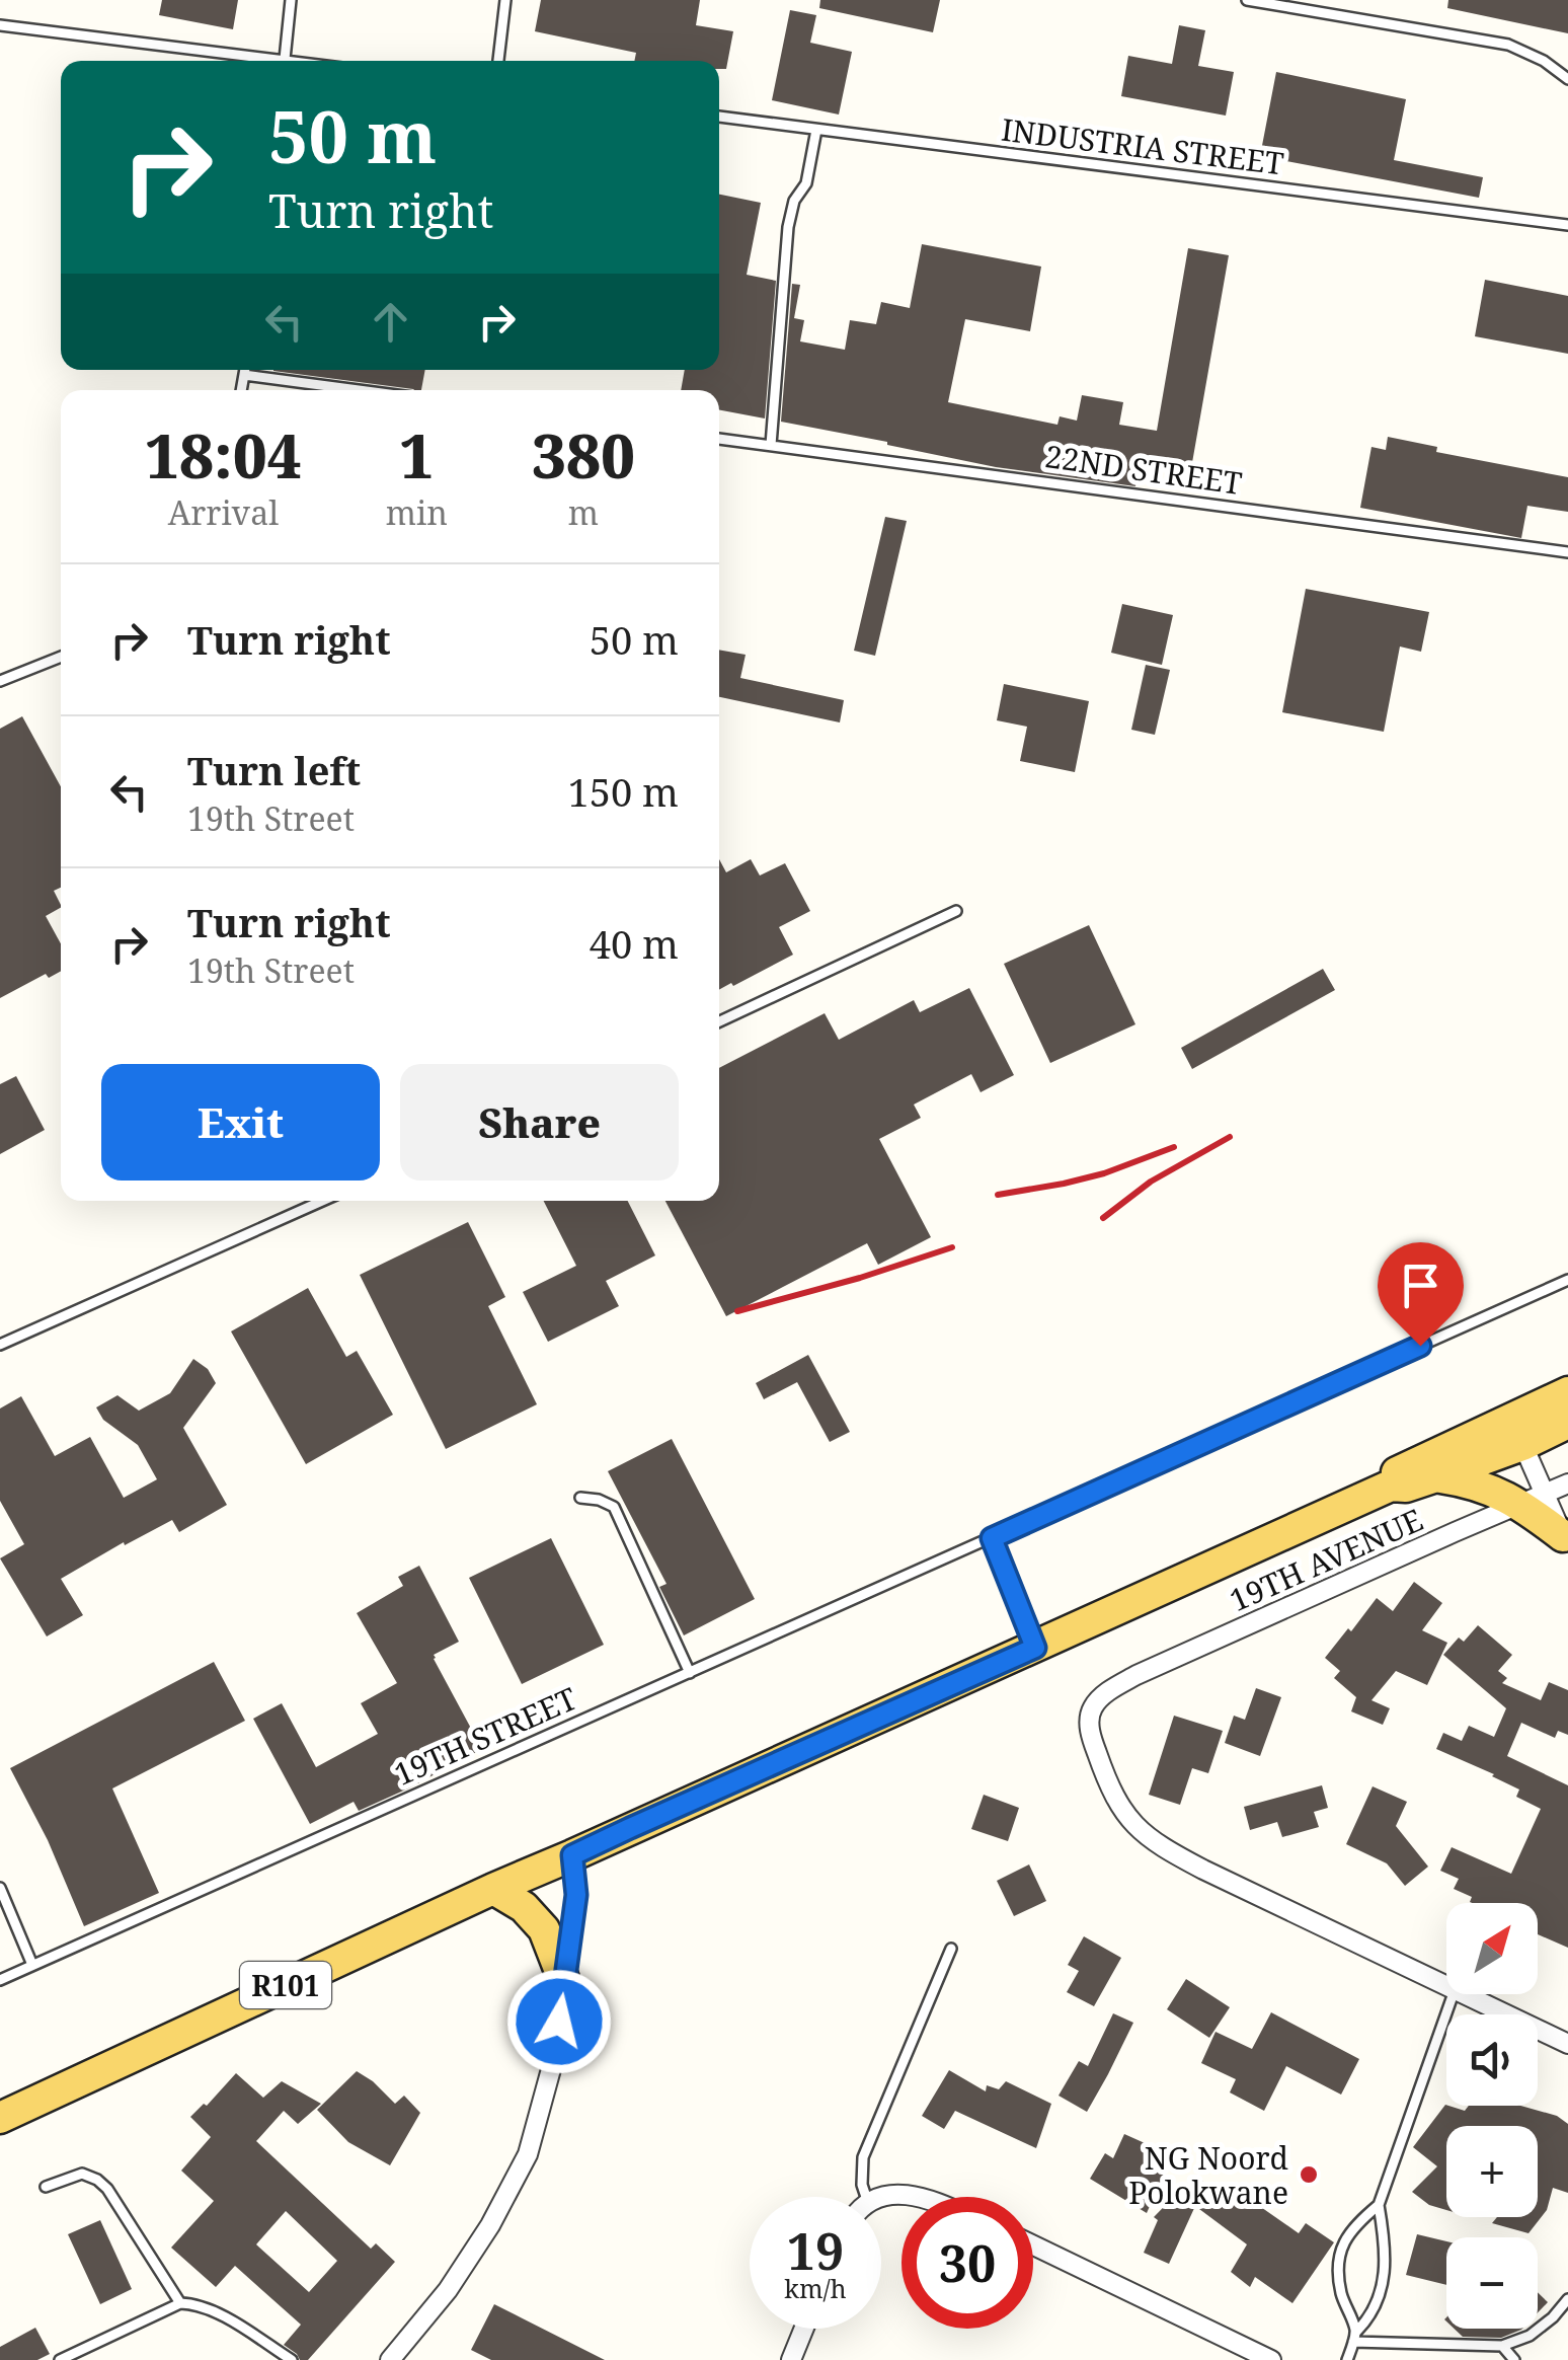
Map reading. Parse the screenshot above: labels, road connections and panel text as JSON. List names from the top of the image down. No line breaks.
{"streets":{"main road":["R101"],"street":["19TH AVENUE"],"lane":["INDUSTRIA STREET","22ND STREET","19TH STREET"]},"places":["NG Noord Polokwane"],"north":"top right","page":{"turn":["50 m","Turn right"],"eta":["18:04","Arrival","1","min","380","m"],"list":[{"name":"Turn right","value":"50 m"},{"name":"Turn left","note":"19th Street","value":"150 m"},{"name":"Turn right","note":"19th Street","value":"40 m"}],"buttons":["Exit","Share"],"map_buttons":["+","−"],"speed":"19 km/h","limit":"30"}}
